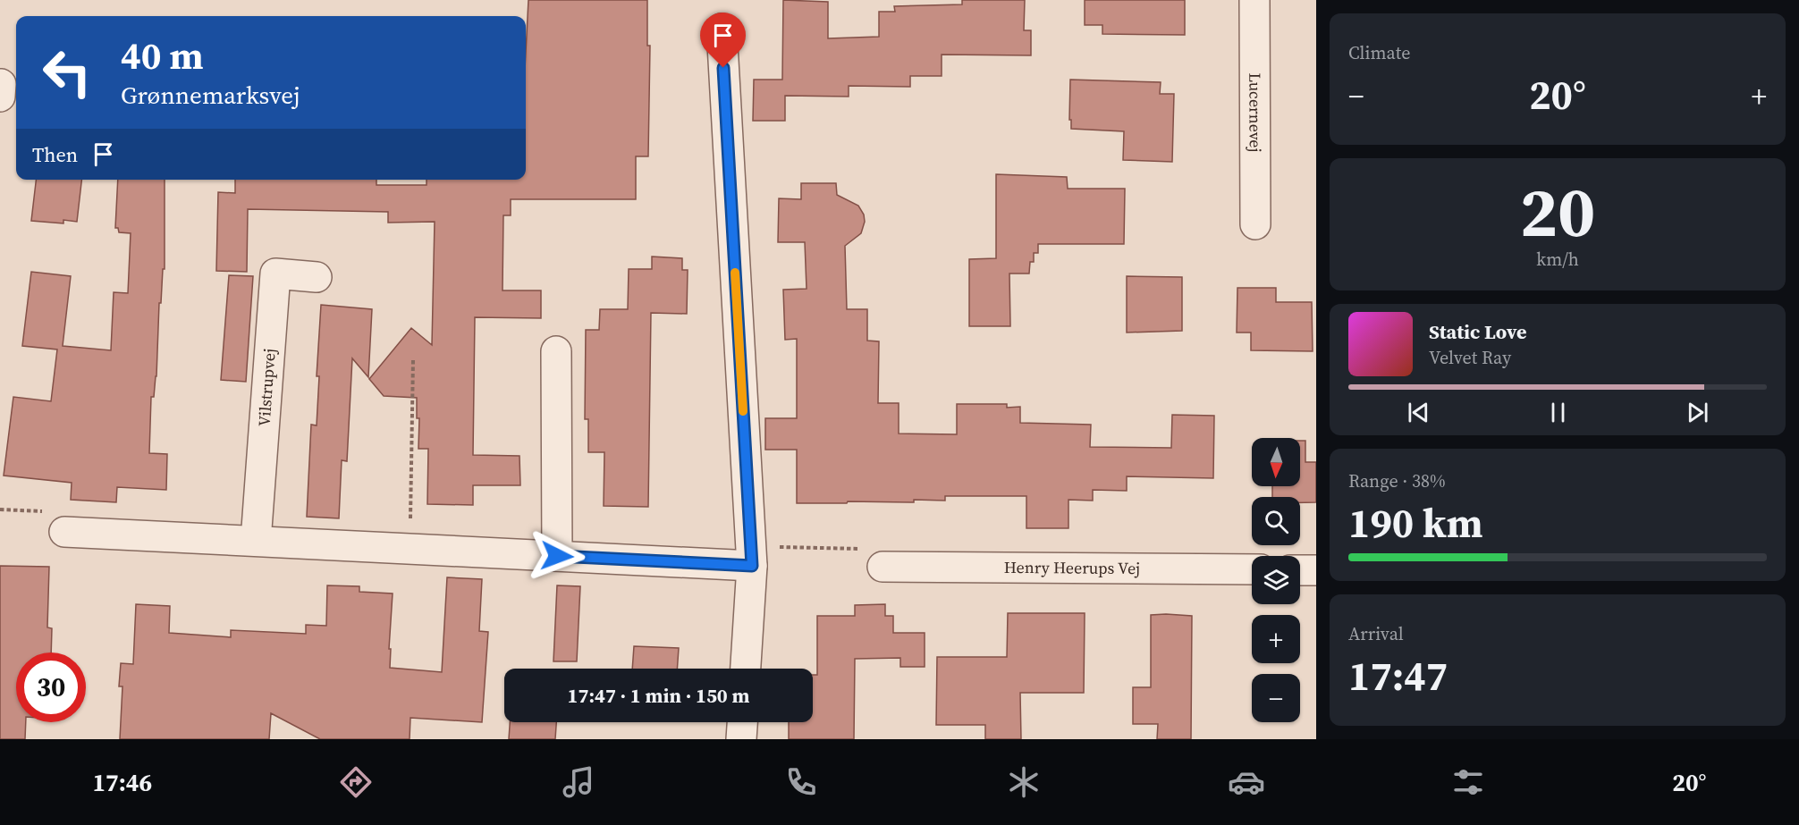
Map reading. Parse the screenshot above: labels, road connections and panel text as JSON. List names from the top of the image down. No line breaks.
{"streets":{"street":["Lucernevej","Vilstrupvej","Henry Heerups Vej"]},"north":"bottom","page":{"tile":["Climate",["20","km/h"],["Range · 38%","190 km"],["Arrival","17:47"]],"turn":["40 m","Grønnemarksvej"],"heat":["−","20°","+"],"then":"Then","song":["Static Love","Velvet Ray"],"map_buttons":["+","−"],"limit":"30","trip":"17:47 · 1 min · 150 m","tabs":["17:46","20°"]}}
